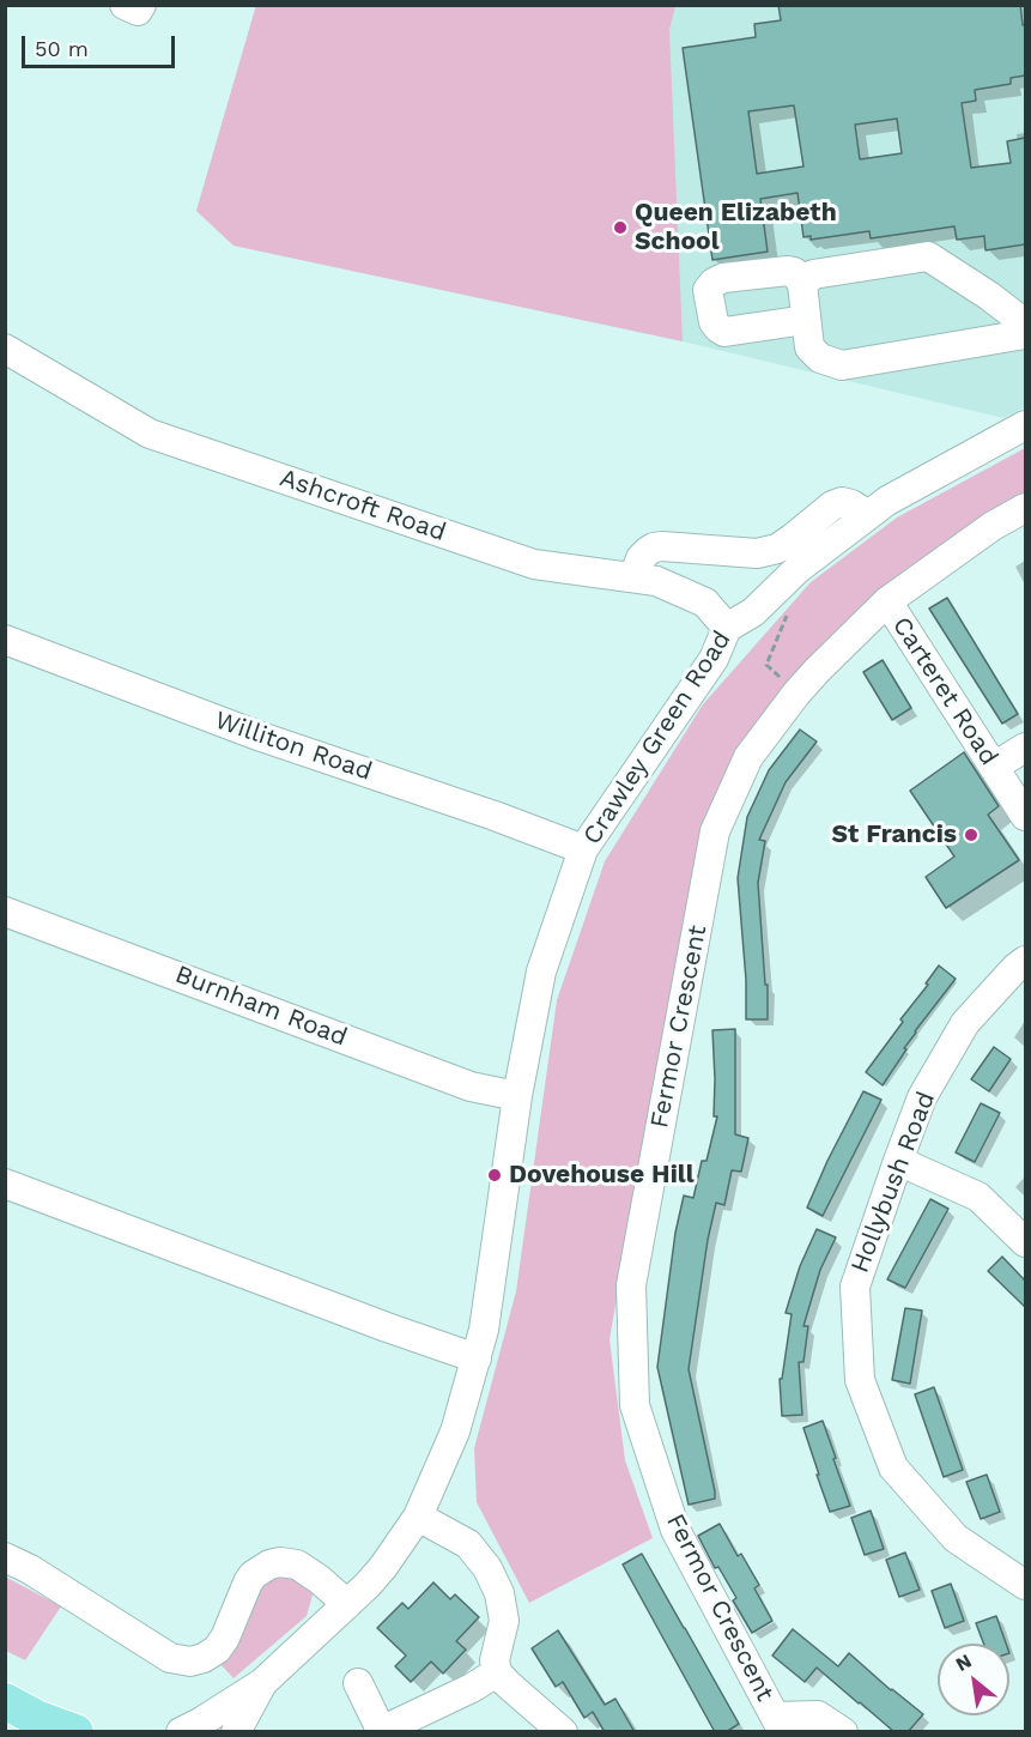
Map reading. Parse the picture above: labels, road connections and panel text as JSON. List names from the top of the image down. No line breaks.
{"streets":{"street":["Ashcroft Road","Carteret Road","Crawley Green Road","Williton Road","Burnham Road","Fermor Crescent","Hollybush Road"]},"crossings":[["Ashcroft Road","Crawley Green Road"],["Carteret Road","Fermor Crescent"],["Crawley Green Road","Williton Road"],["Crawley Green Road","Burnham Road"]],"places":["Queen Elizabeth School","St Francis","Dovehouse Hill"],"scale_bar":"50 m","north":"top left"}
